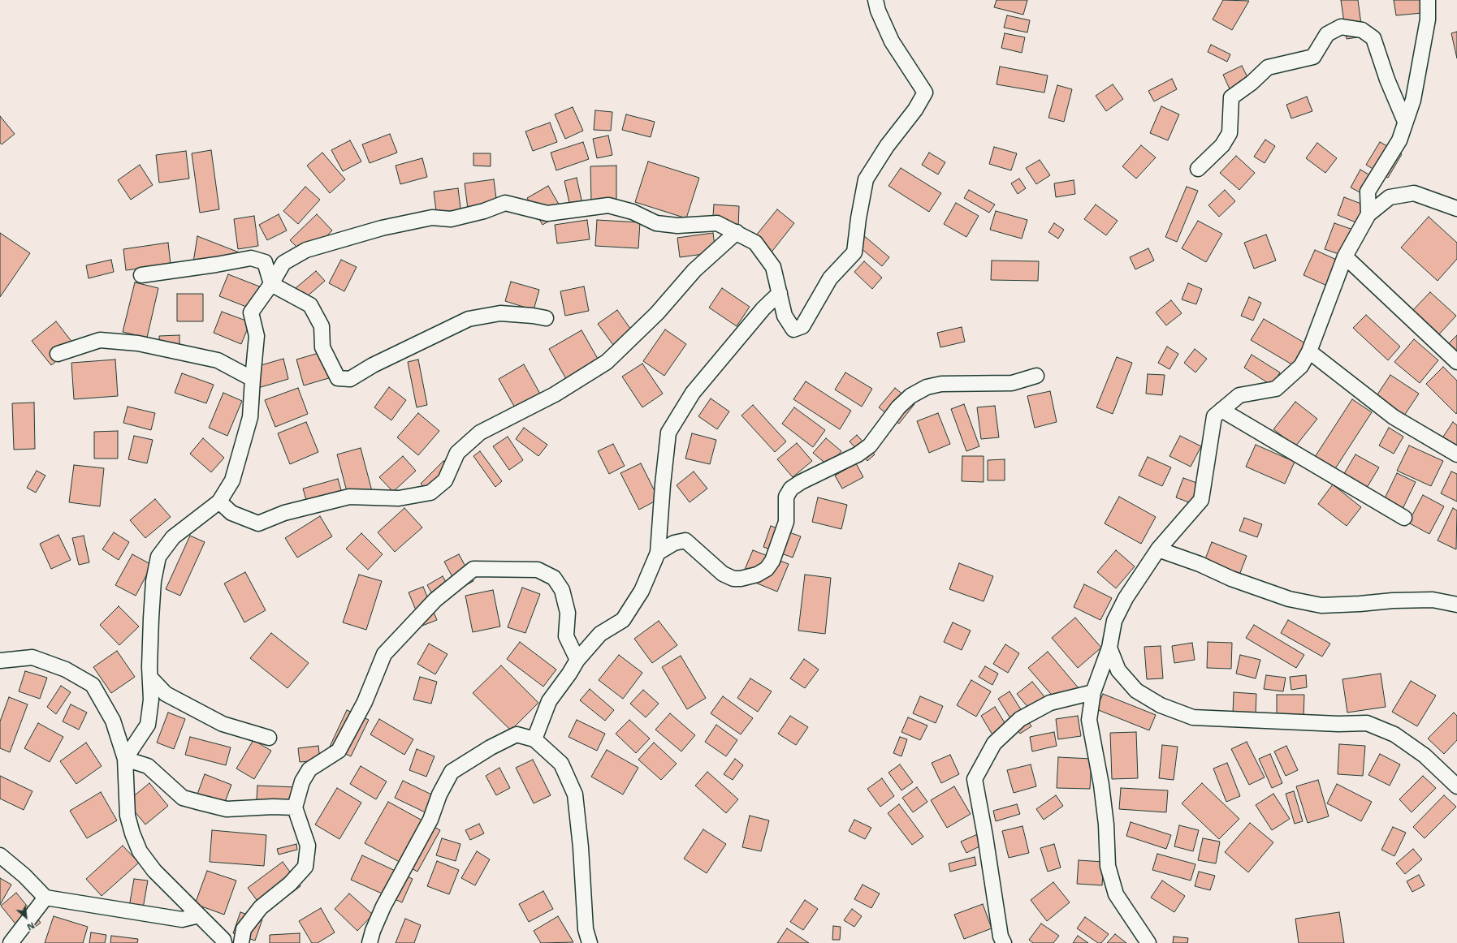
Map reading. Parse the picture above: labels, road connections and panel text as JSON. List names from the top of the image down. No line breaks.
{"north":"bottom right"}
